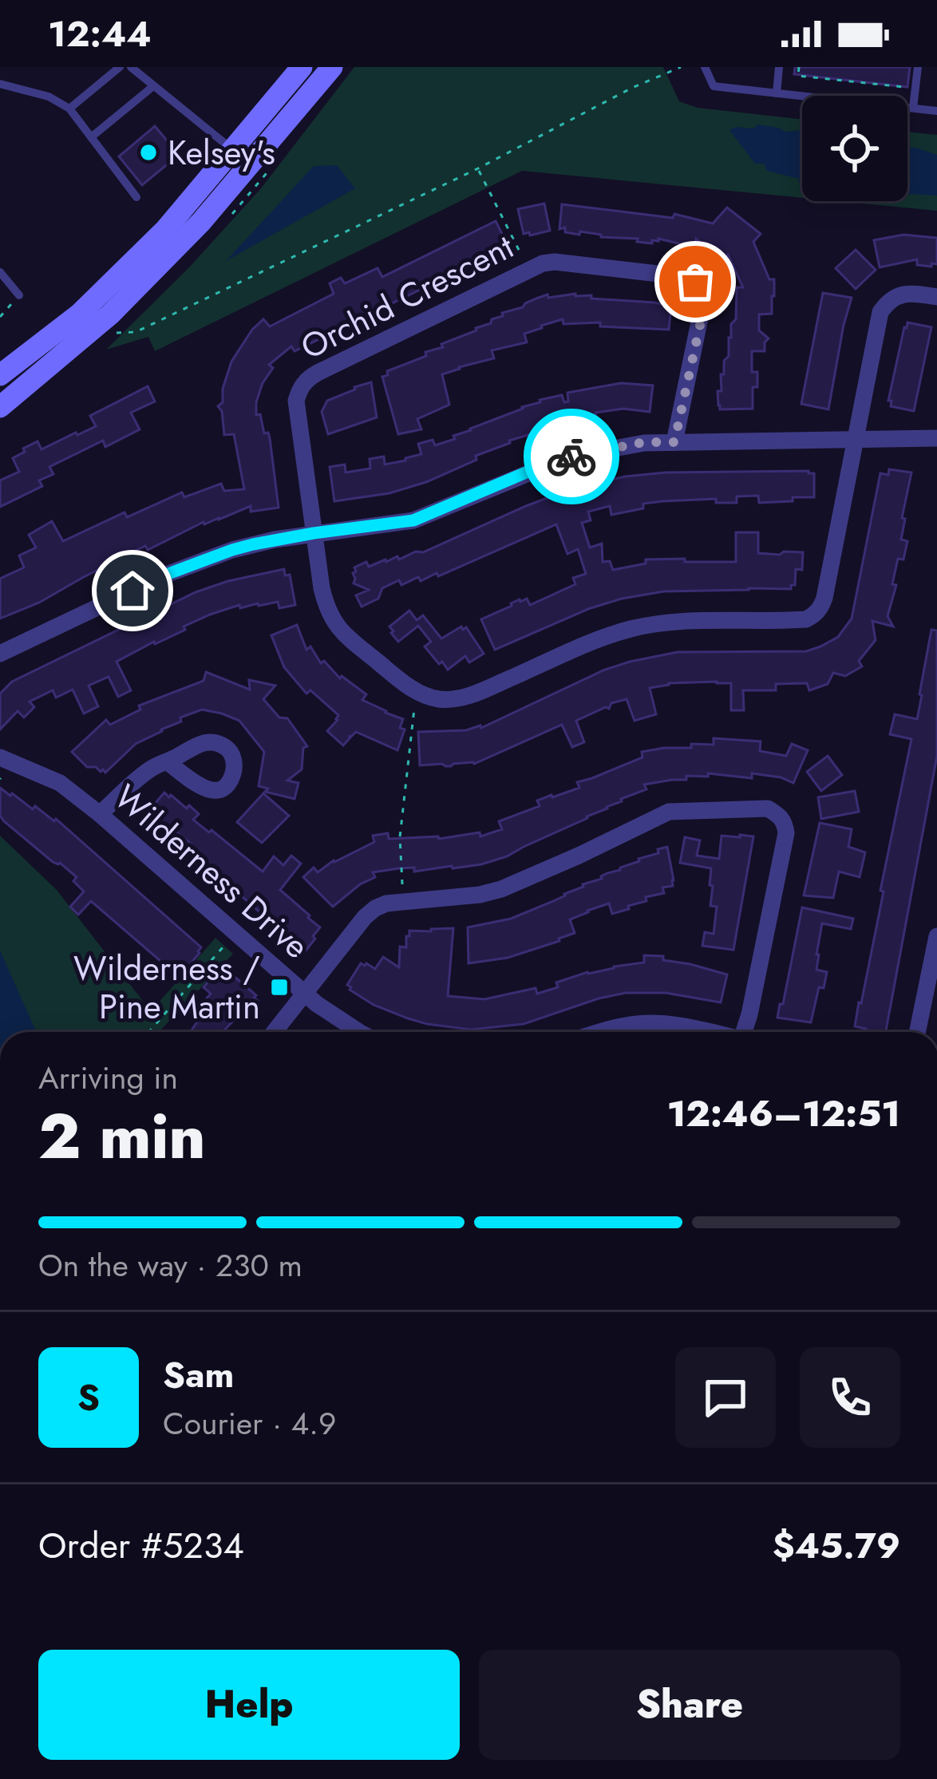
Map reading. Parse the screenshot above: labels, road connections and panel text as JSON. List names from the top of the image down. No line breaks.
{"streets":{"street":["Orchid Crescent","Wilderness Drive"]},"places":{"other":["Kelsey's"],"transit":["Wilderness / Pine Martin"]},"page":{"status":"12:44","heading":["2 min","Arriving in","12:46–12:51"],"panel":["Sam","Courier · 4.9","Order #5234","$45.79"],"bar":"On the way · 230 m","round":"S","buttons":["Help","Share"]}}
